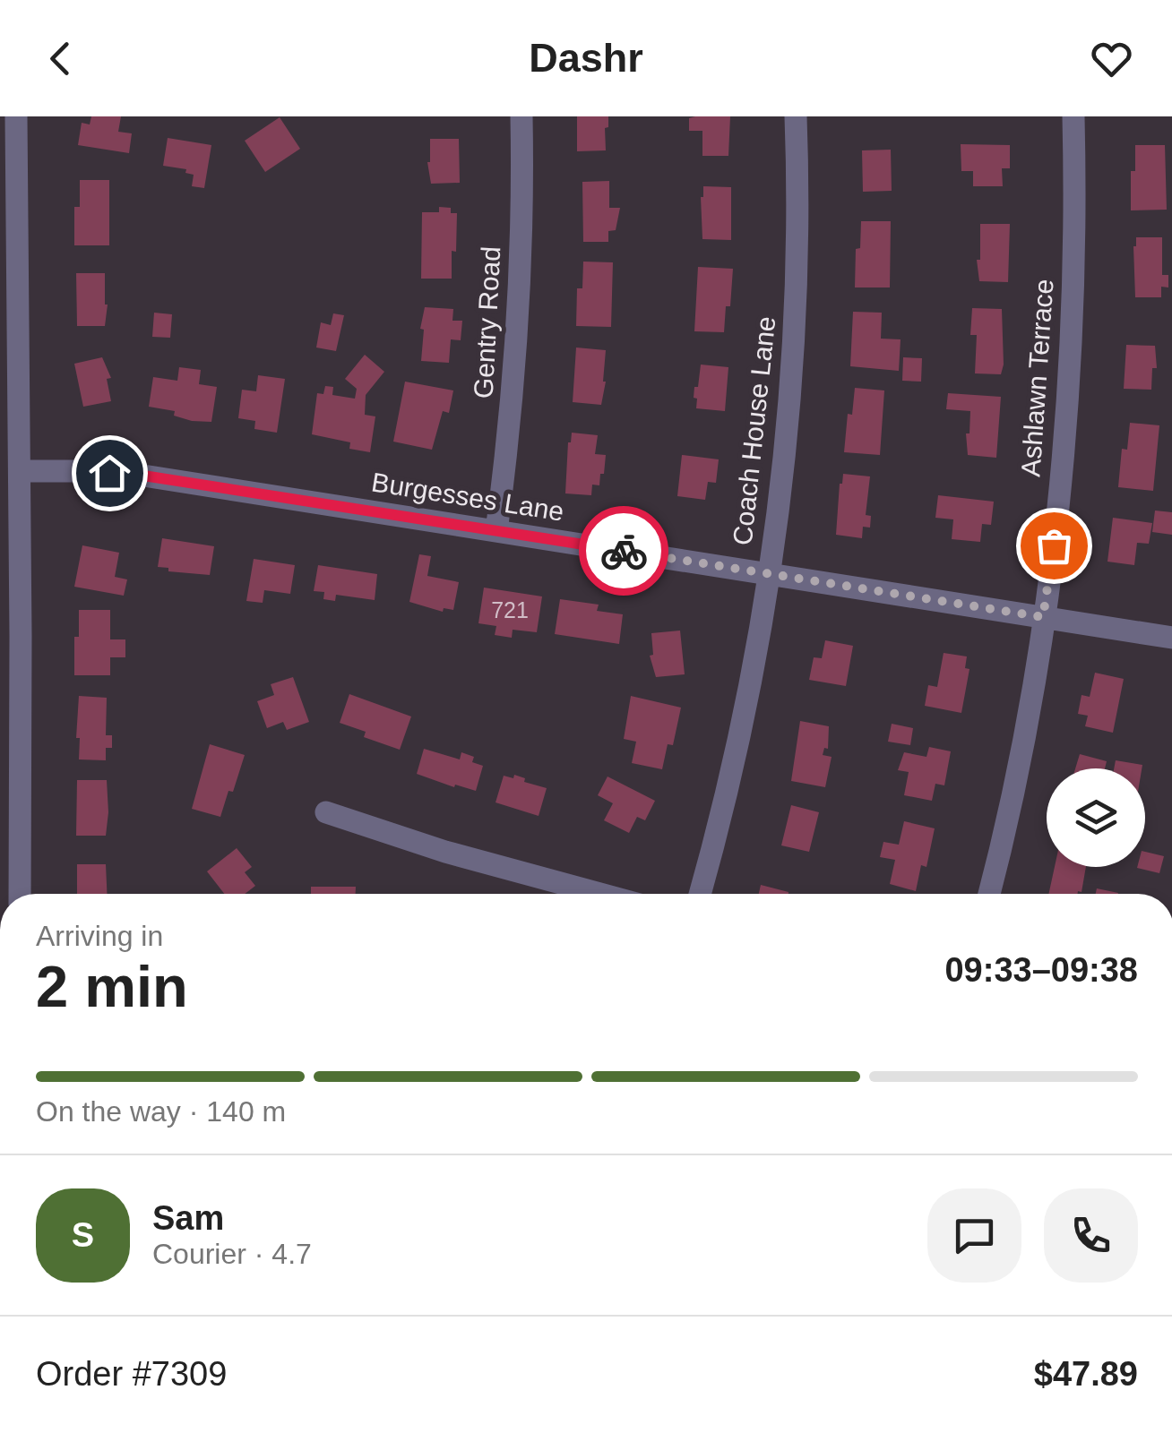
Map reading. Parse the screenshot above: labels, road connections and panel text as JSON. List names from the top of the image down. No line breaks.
{"streets":{"street":["Gentry Road","Ashlawn Terrace","Coach House Lane","Burgesses Lane"]},"crossings":[["Gentry Road","Burgesses Lane"],["Ashlawn Terrace","Burgesses Lane"],["Coach House Lane","Burgesses Lane"]],"house_numbers":["721"],"page":{"header":"Dashr","heading":["2 min","Arriving in","09:33–09:38"],"panel":["Sam","Courier · 4.7","Order #7309","$47.89"],"bar":"On the way · 140 m","round":"S"}}
